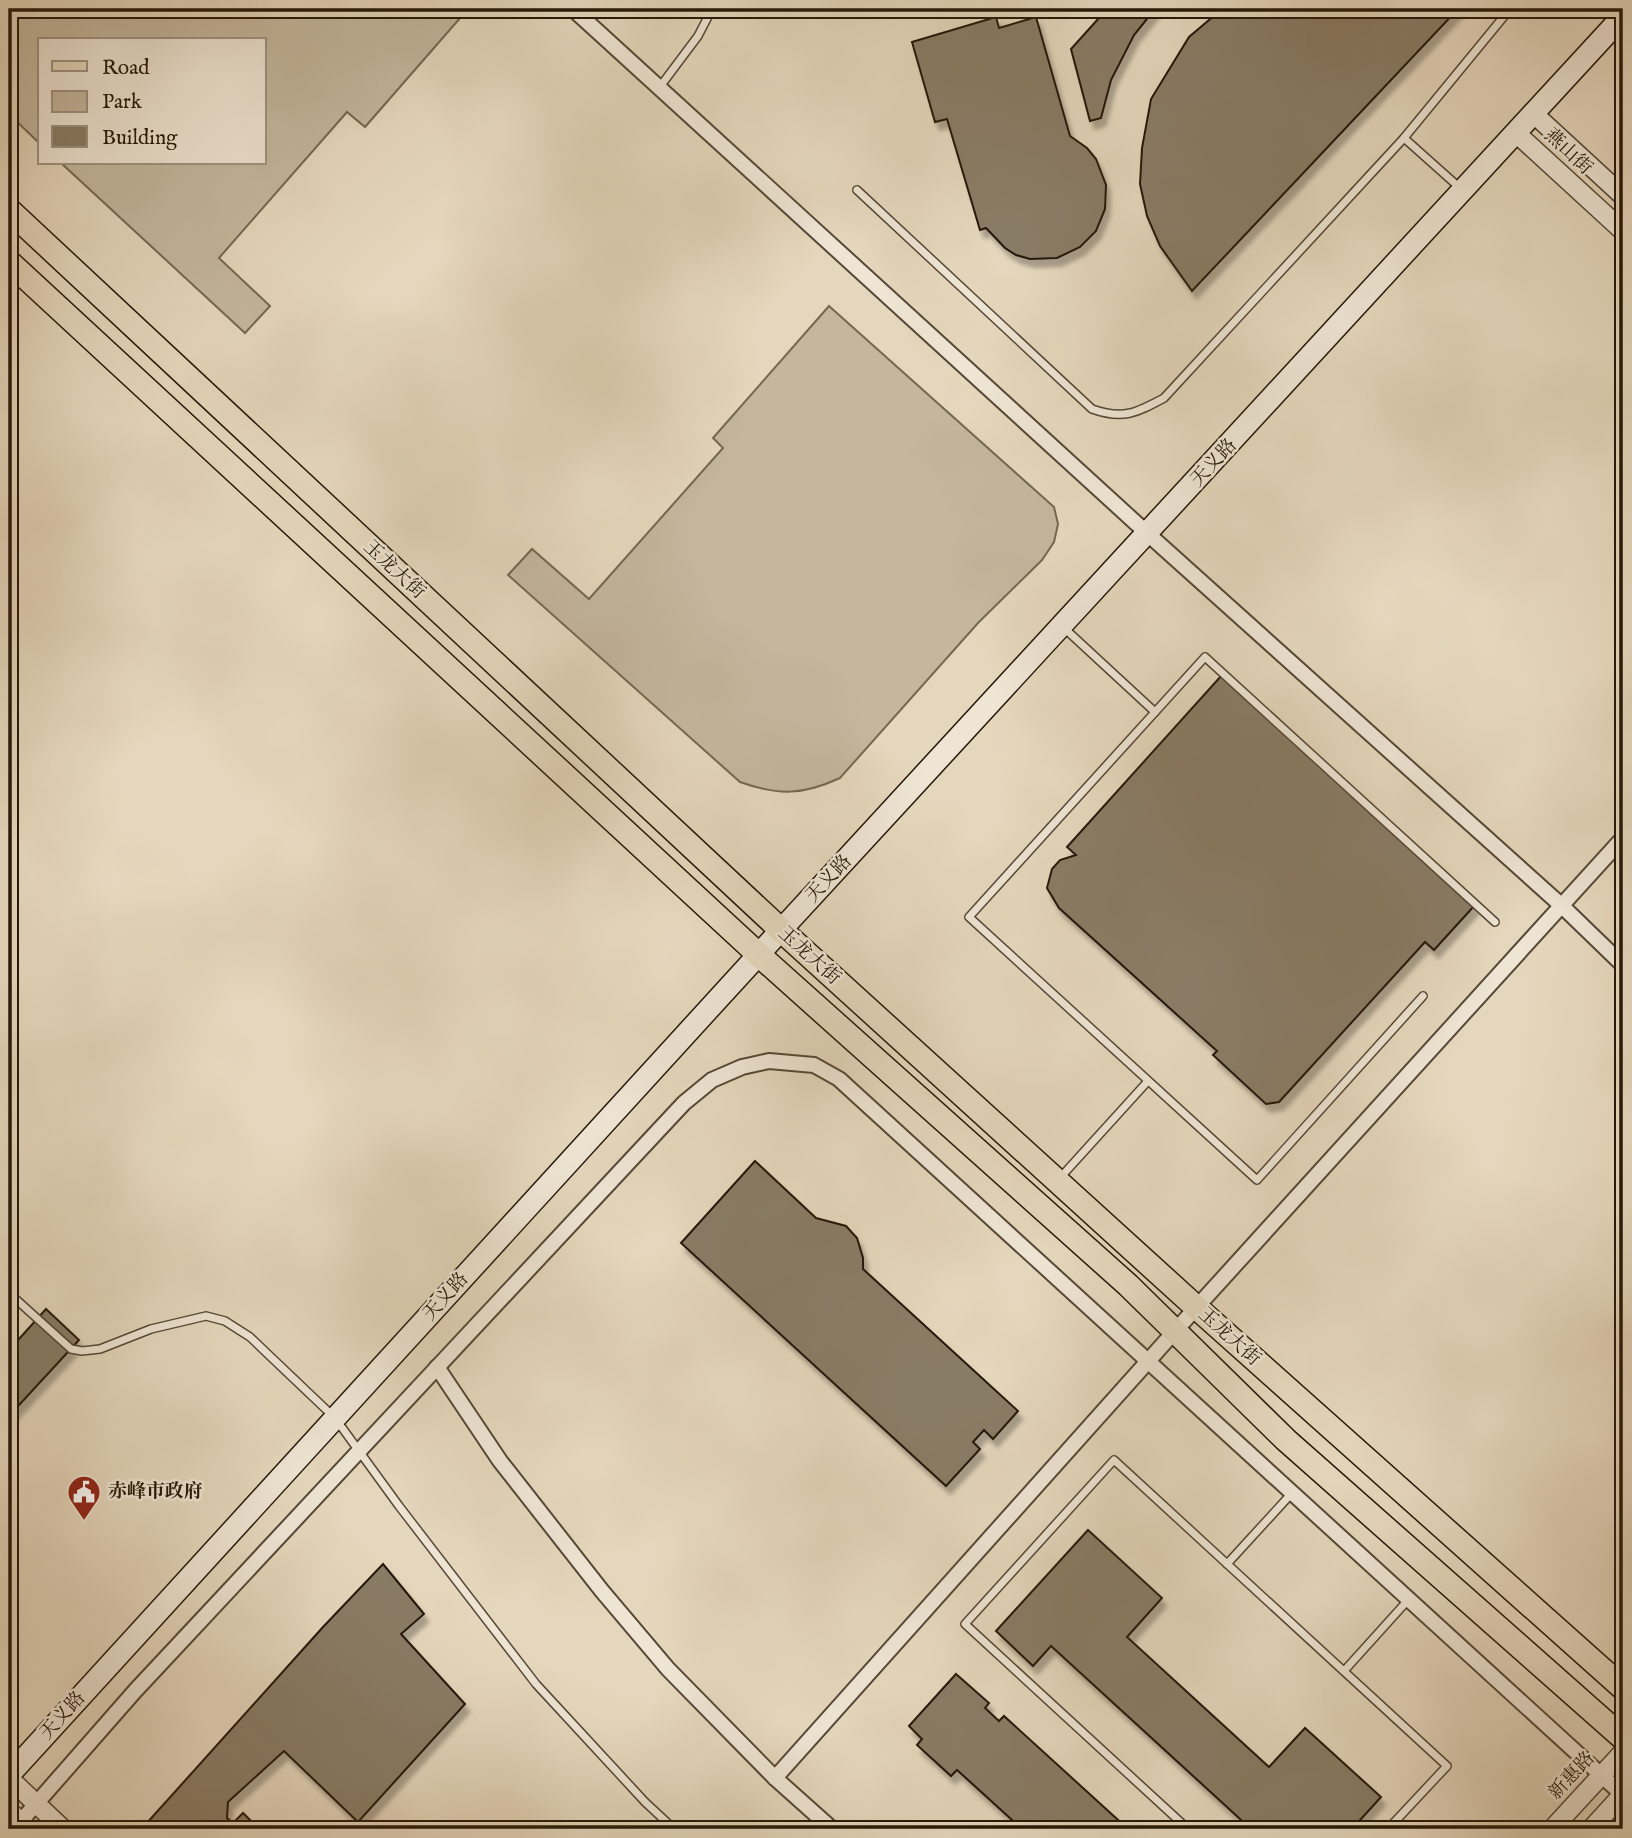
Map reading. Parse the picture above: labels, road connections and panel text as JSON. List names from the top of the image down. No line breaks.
{"streets":{"main road":["天义路","玉龙大街"],"street":["燕山街","新惠路"]},"crossings":[["燕山街","天义路"],["天义路","玉龙大街"]],"places":{"public building":["赤峰市政府"]},"legend":["Road","Park","Building"]}
